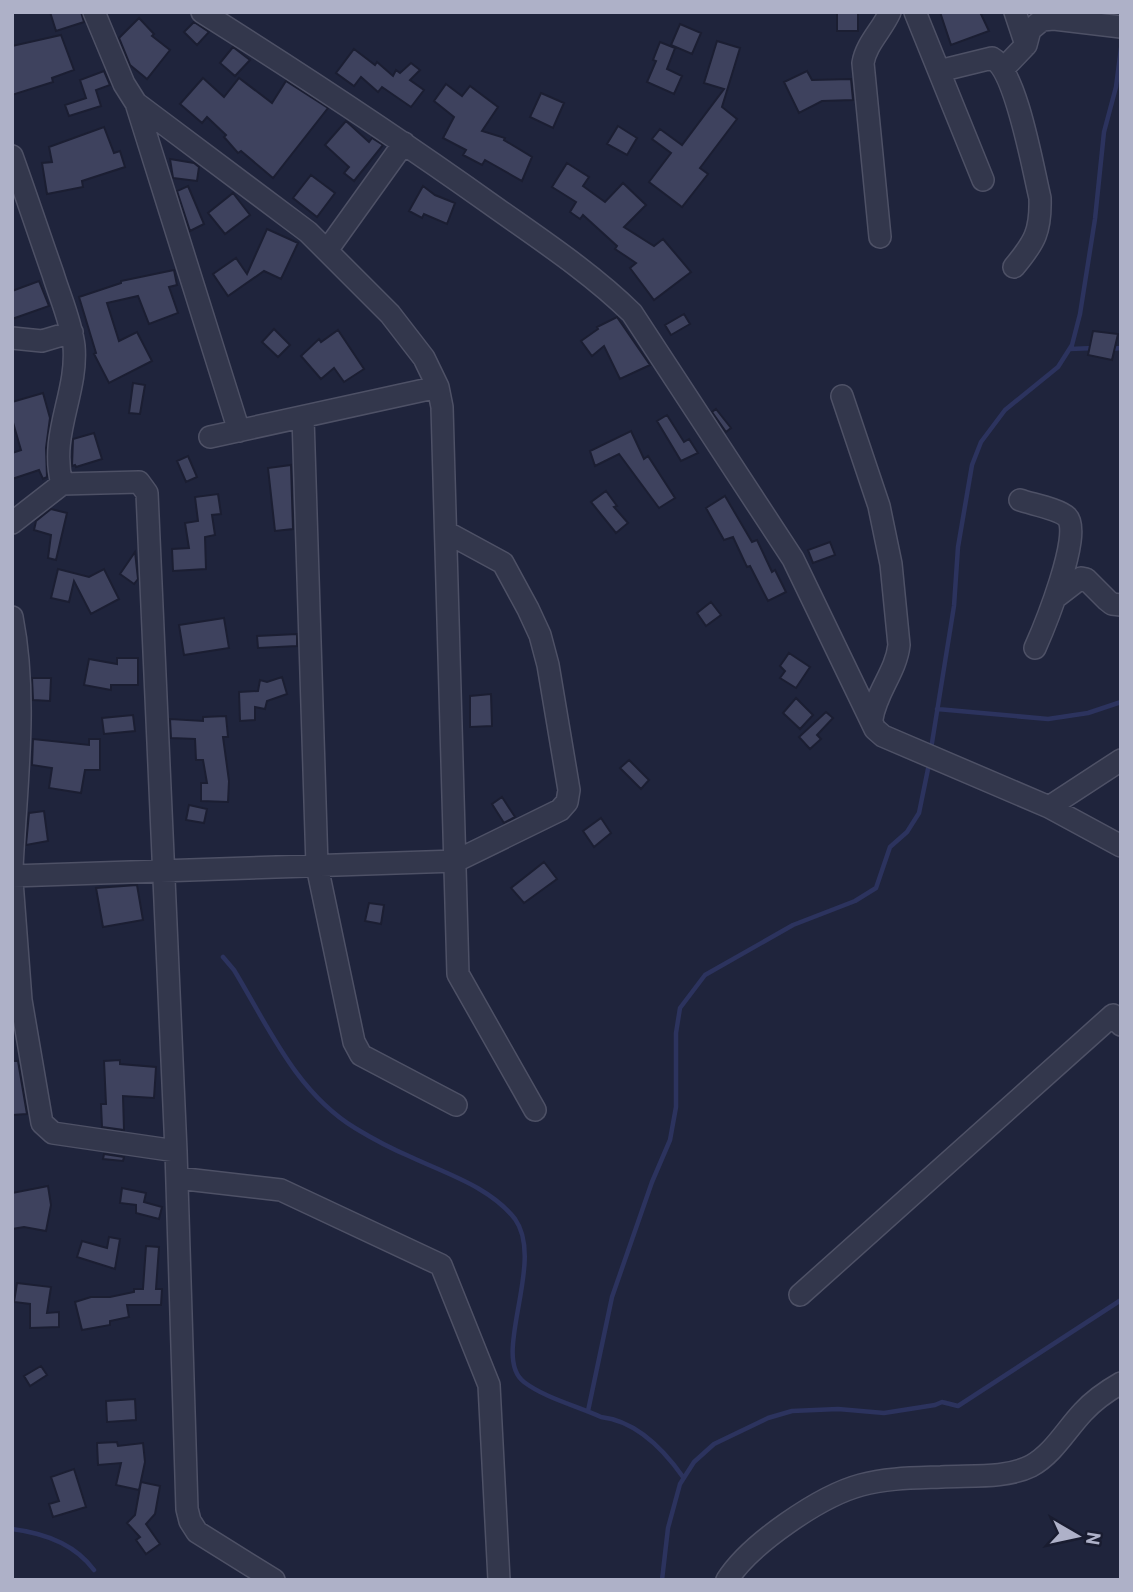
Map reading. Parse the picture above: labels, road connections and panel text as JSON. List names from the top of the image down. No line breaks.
{"north":"right"}
